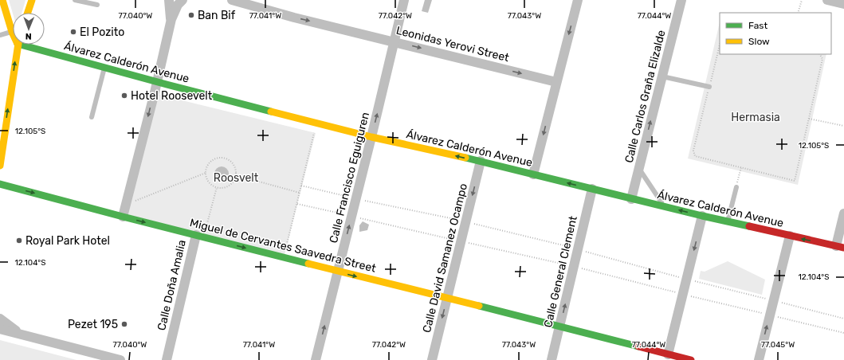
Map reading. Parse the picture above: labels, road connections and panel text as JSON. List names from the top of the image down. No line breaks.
{"streets":{"street":["Leonidas Yerovi Street","Álvarez Calderón Avenue","Calle Carlos Graña Elizalde","Calle Francisco Eguiguren","Miguel de Cervantes Saavedra Street","Calle David Samanez Ocampo","Calle General Clement","Calle Doña Amalia"]},"crossings":[["Leonidas Yerovi Street","Calle Francisco Eguiguren"],["Álvarez Calderón Avenue","Calle Carlos Graña Elizalde"],["Álvarez Calderón Avenue","Calle Francisco Eguiguren"],["Álvarez Calderón Avenue","Calle David Samanez Ocampo"],["Álvarez Calderón Avenue","Calle General Clement"],["Calle Francisco Eguiguren","Miguel de Cervantes Saavedra Street"],["Miguel de Cervantes Saavedra Street","Calle David Samanez Ocampo"],["Miguel de Cervantes Saavedra Street","Calle General Clement"],["Miguel de Cervantes Saavedra Street","Calle Doña Amalia"]],"one_way":["Leonidas Yerovi Street","Calle Carlos Graña Elizalde","Calle Francisco Eguiguren","Miguel de Cervantes Saavedra Street","Calle David Samanez Ocampo","Calle General Clement"],"parks":["Hermasia","Roosvelt"],"places":["Ban Bif","El Pozito","Hotel Roosevelt","Royal Park Hotel","Pezet 195"],"legend":["Fast","Slow"],"north":"bottom","coordinates":["77.040°W","77.041°W","77.042°W","77.043°W","77.044°W","12.105°S","12.104°S","77.045°W"]}
